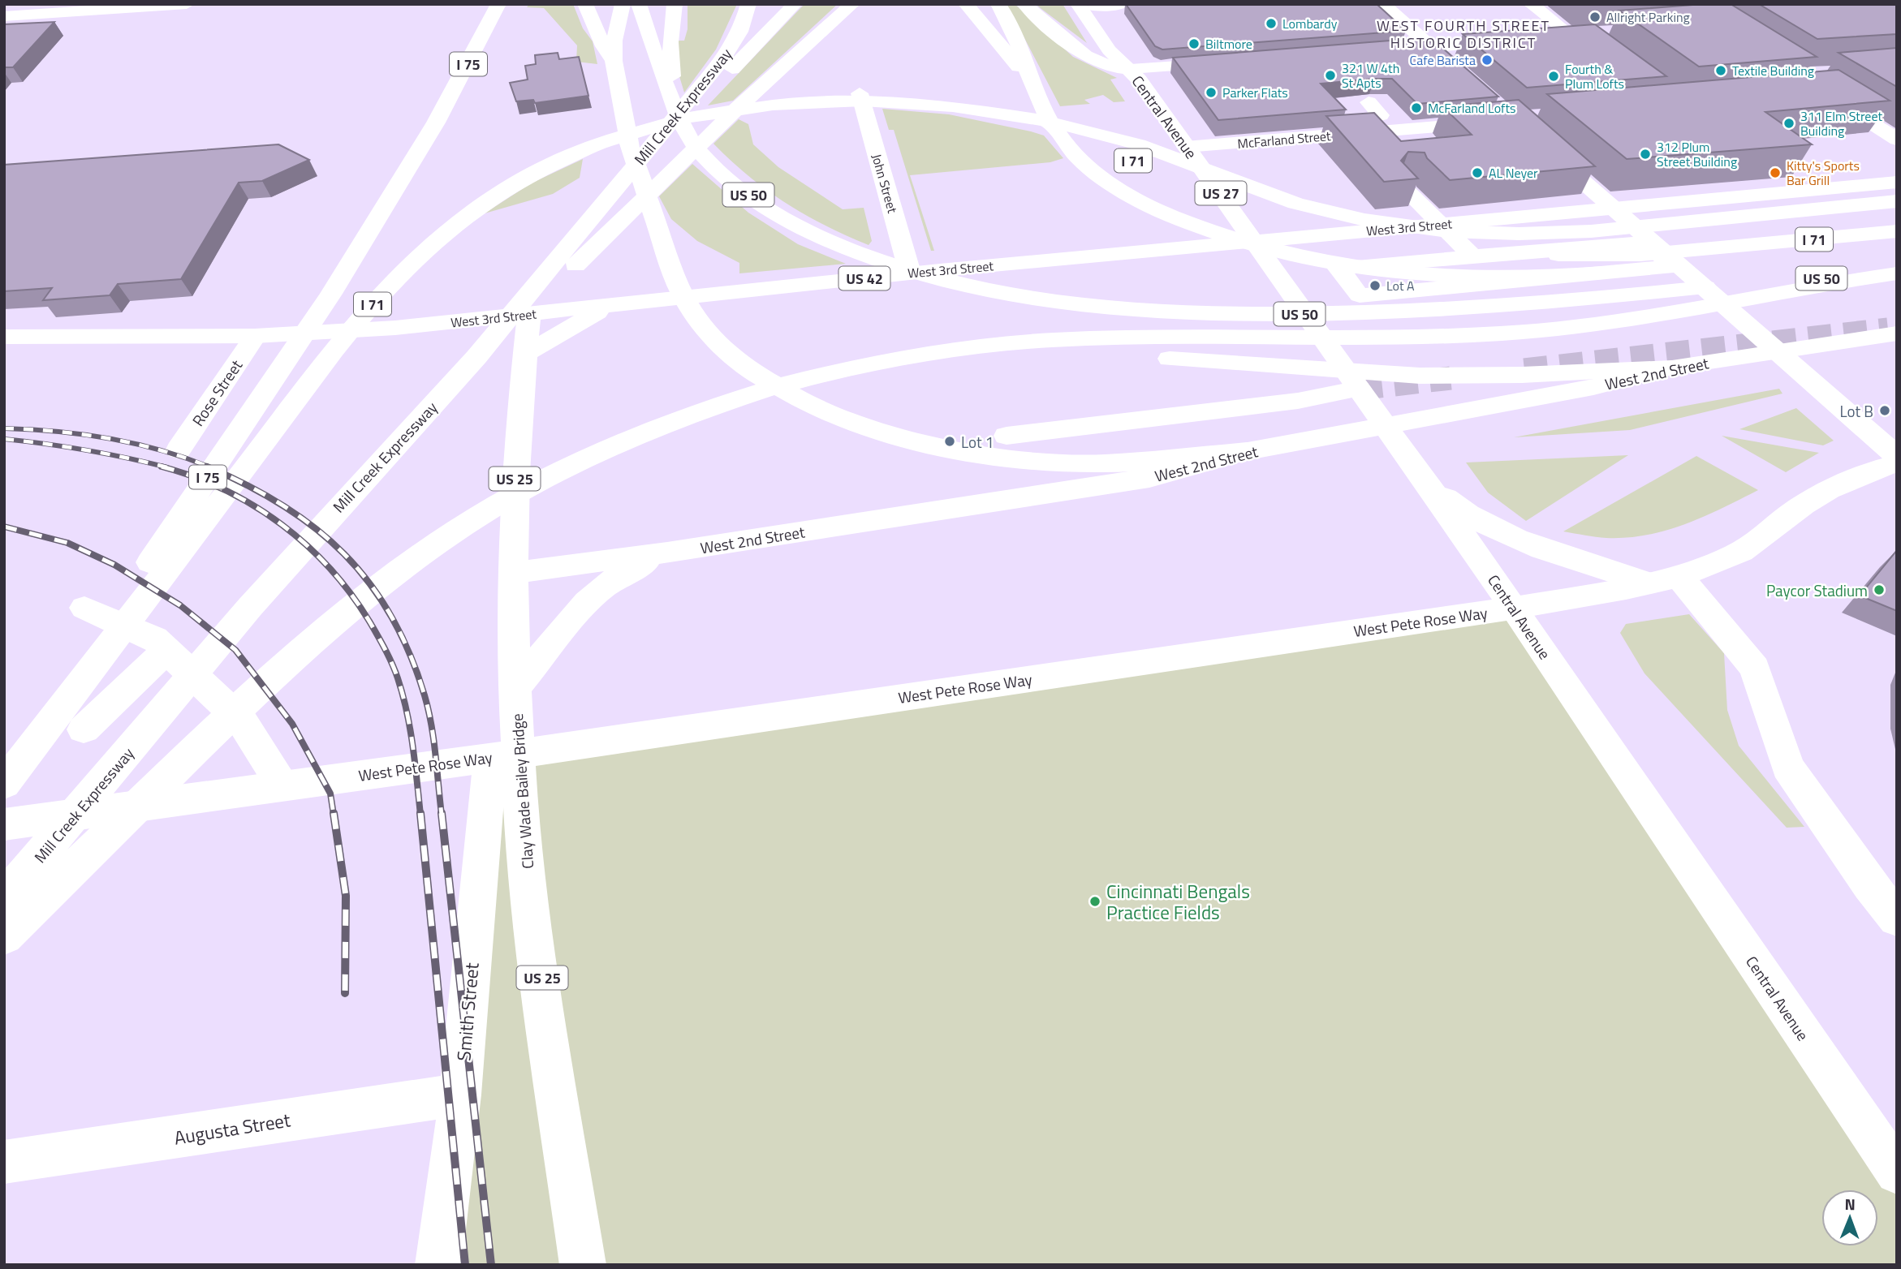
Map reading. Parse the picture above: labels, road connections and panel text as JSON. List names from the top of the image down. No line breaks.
{"streets":{"main road":["I 75","Mill Creek Expressway","Central Avenue","McFarland Street","I 71","John Street","US 27","US 50","West 3rd Street","US 42","West 2nd Street","Rose Street","US 25","West Pete Rose Way","Clay Wade Bailey Bridge","Smith Street","Augusta Street"]},"crossings":[["I 75","I 71"],["Central Avenue","McFarland Street"],["Central Avenue","West 3rd Street"],["Central Avenue","West Pete Rose Way"],["John Street","West 3rd Street"],["West 3rd Street","US 42"],["West 3rd Street","Rose Street"],["West 3rd Street","Clay Wade Bailey Bridge"],["US 42","Clay Wade Bailey Bridge"],["West 2nd Street","Clay Wade Bailey Bridge"],["West Pete Rose Way","Smith Street"],["Smith Street","Augusta Street"]],"districts":["WEST FOURTH STREET HISTORIC DISTRICT"],"places":["Allright Parking","Lombardy","Biltmore","Cafe Barista","Textile Building","321 W 4th St Apts","Fourth & Plum Lofts","Parker Flats","McFarland Lofts","311 Elm Street Building","312 Plum Street Building","AL Neyer","Kitty's Sports Bar Grill","Lot A","Lot B","Lot 1","Paycor Stadium","Cincinnati Bengals Practice Fields"],"north":"top"}
